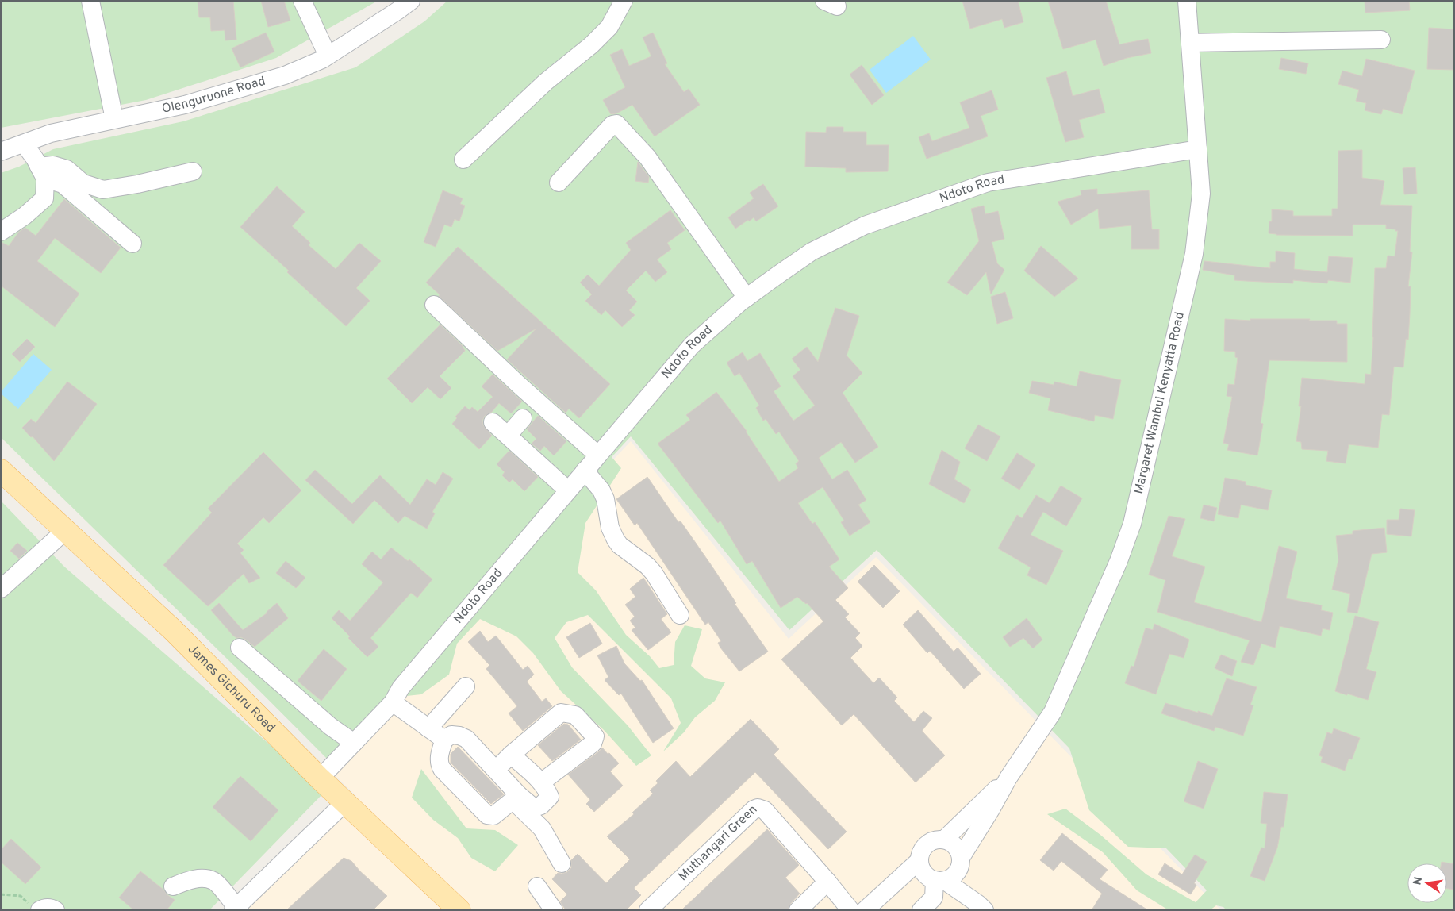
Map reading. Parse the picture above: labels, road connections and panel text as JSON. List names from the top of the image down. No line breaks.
{"streets":{"main road":["James Gichuru Road"],"street":["Olenguruone Road","Ndoto Road","Margaret Wambui Kenyatta Road","Muthangari Green"]},"crossings":[["Ndoto Road","Margaret Wambui Kenyatta Road"],["Ndoto Road","James Gichuru Road"]],"north":"left"}
